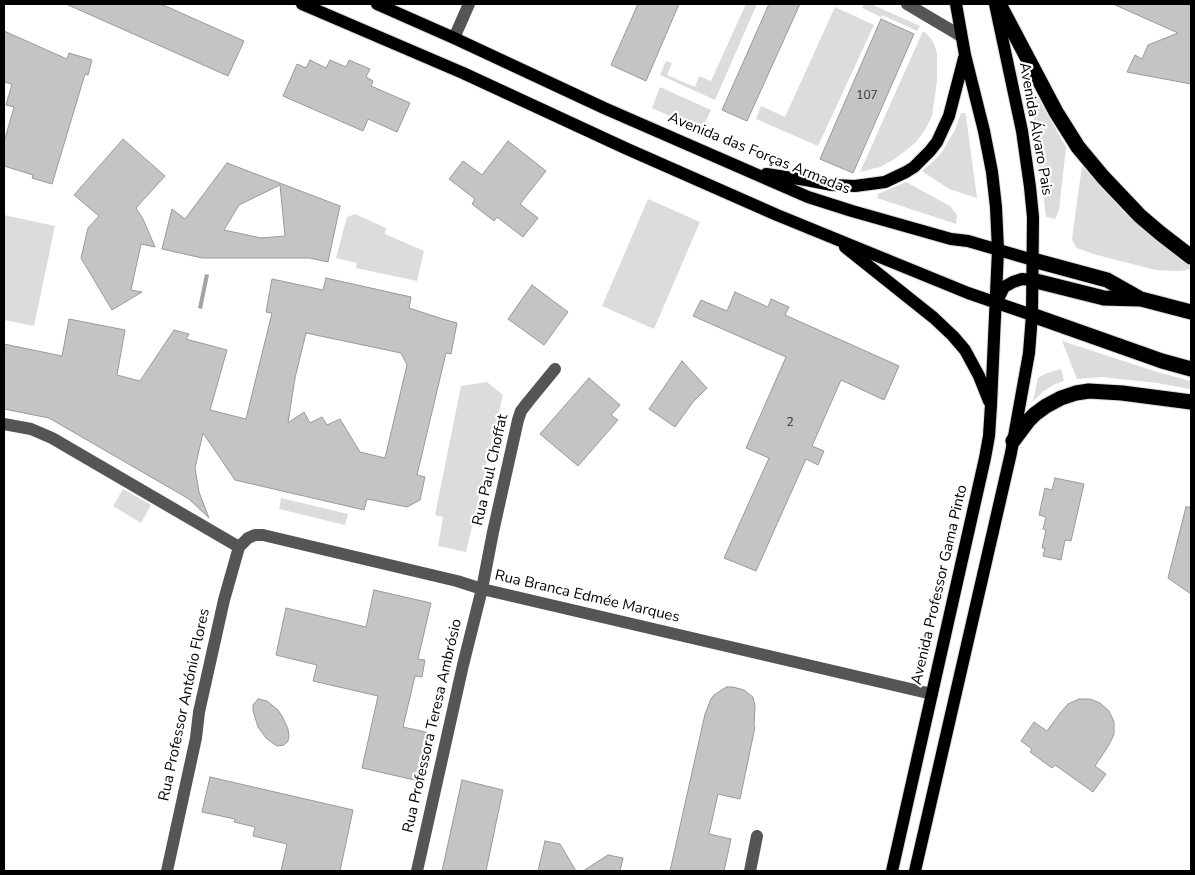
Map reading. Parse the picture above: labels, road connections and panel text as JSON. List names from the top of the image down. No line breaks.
{"streets":{"highway":["Avenida das Forças Armadas"],"main road":["Avenida Álvaro Pais","Avenida Professor Gama Pinto"],"street":["Rua Paul Choffat","Rua Branca Edmée Marques","Rua Professor António Flores","Rua Professora Teresa Ambrósio"]},"crossings":[["Avenida Álvaro Pais","Avenida das Forças Armadas"],["Avenida das Forças Armadas","Avenida Professor Gama Pinto"],["Rua Paul Choffat","Rua Branca Edmée Marques"],["Rua Paul Choffat","Rua Professora Teresa Ambrósio"],["Avenida Professor Gama Pinto","Rua Branca Edmée Marques"],["Rua Branca Edmée Marques","Rua Professor António Flores"],["Rua Branca Edmée Marques","Rua Professora Teresa Ambrósio"]],"house_numbers":["107","2"]}
